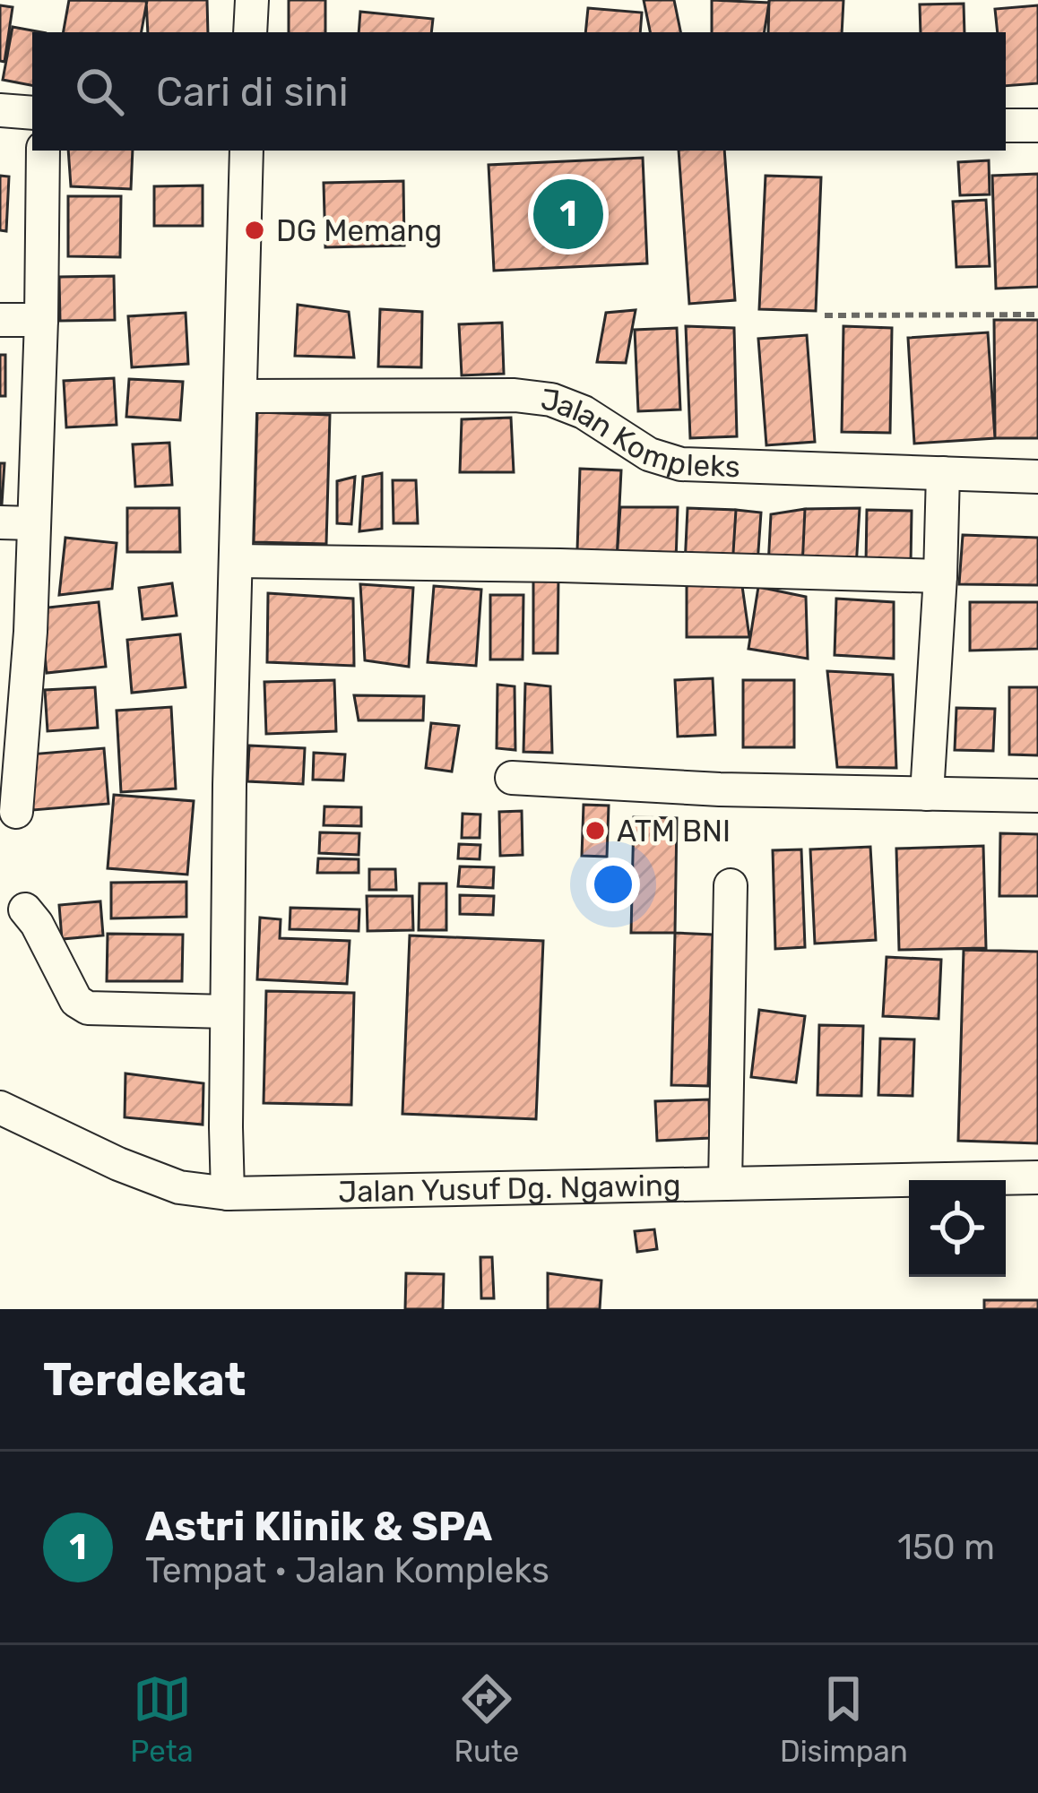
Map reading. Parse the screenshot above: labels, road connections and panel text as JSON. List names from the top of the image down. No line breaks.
{"streets":{"street":["Jalan Kompleks","Jalan Yusuf Dg. Ngawing"]},"places":["DG Memang","ATM BNI"],"page":{"search":"Cari di sini","pins":"1","heading":"Terdekat","list":[{"mark":"1","name":"Astri Klinik & SPA","note":"Tempat · Jalan Kompleks","value":"150 m"}],"nav":["Peta","Rute","Disimpan"]}}
